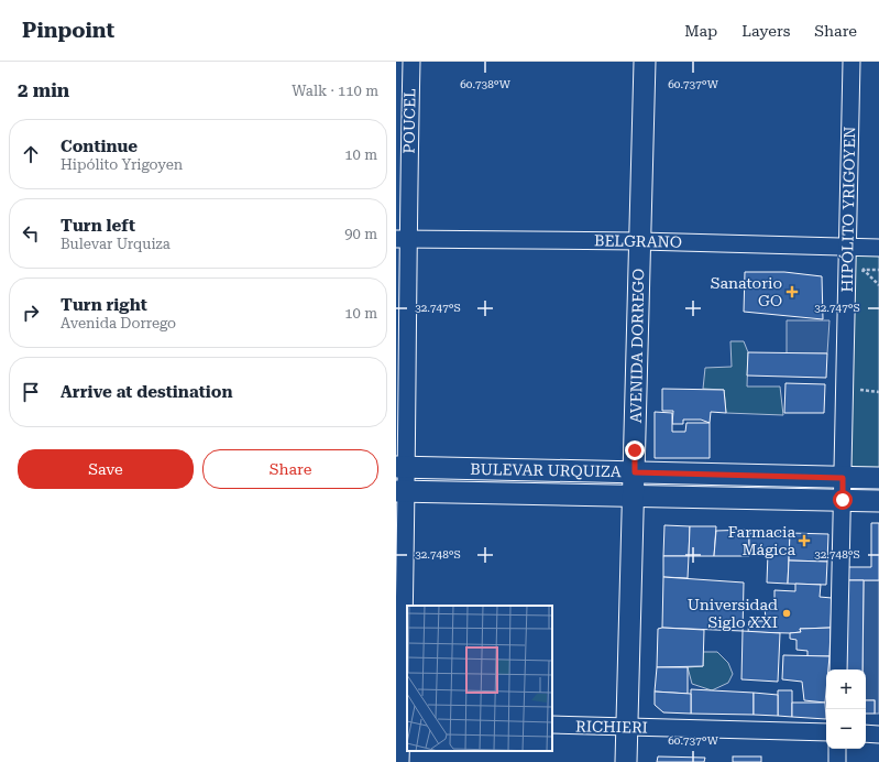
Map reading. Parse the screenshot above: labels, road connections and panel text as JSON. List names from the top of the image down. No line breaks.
{"streets":{"main road":["AVENIDA DORREGO","BULEVAR URQUIZA"],"street":["POUCEL","HIPÓLITO YRIGOYEN","BELGRANO","RICHIERI"]},"crossings":[["POUCEL","BELGRANO"],["POUCEL","BULEVAR URQUIZA"],["HIPÓLITO YRIGOYEN","BELGRANO"],["HIPÓLITO YRIGOYEN","BULEVAR URQUIZA"],["BELGRANO","AVENIDA DORREGO"],["AVENIDA DORREGO","BULEVAR URQUIZA"],["AVENIDA DORREGO","RICHIERI"]],"places":{"health":["Sanatorio GO","Farmacia Mágica"],"other":["Universidad Siglo XXI"]},"page":{"header":"Pinpoint","nav":["Map","Layers","Share"],"heading":["2 min","Walk · 110 m"],"list":[["Continue","Hipólito Yrigoyen","10 m"],["Turn left","Bulevar Urquiza","90 m"],["Turn right","Avenida Dorrego","10 m"],"Arrive at destination"],"buttons":["Save","Share"],"map_buttons":["+","−"]},"coordinates":["60.738°W","60.737°W","32.747°S","32.748°S"]}
